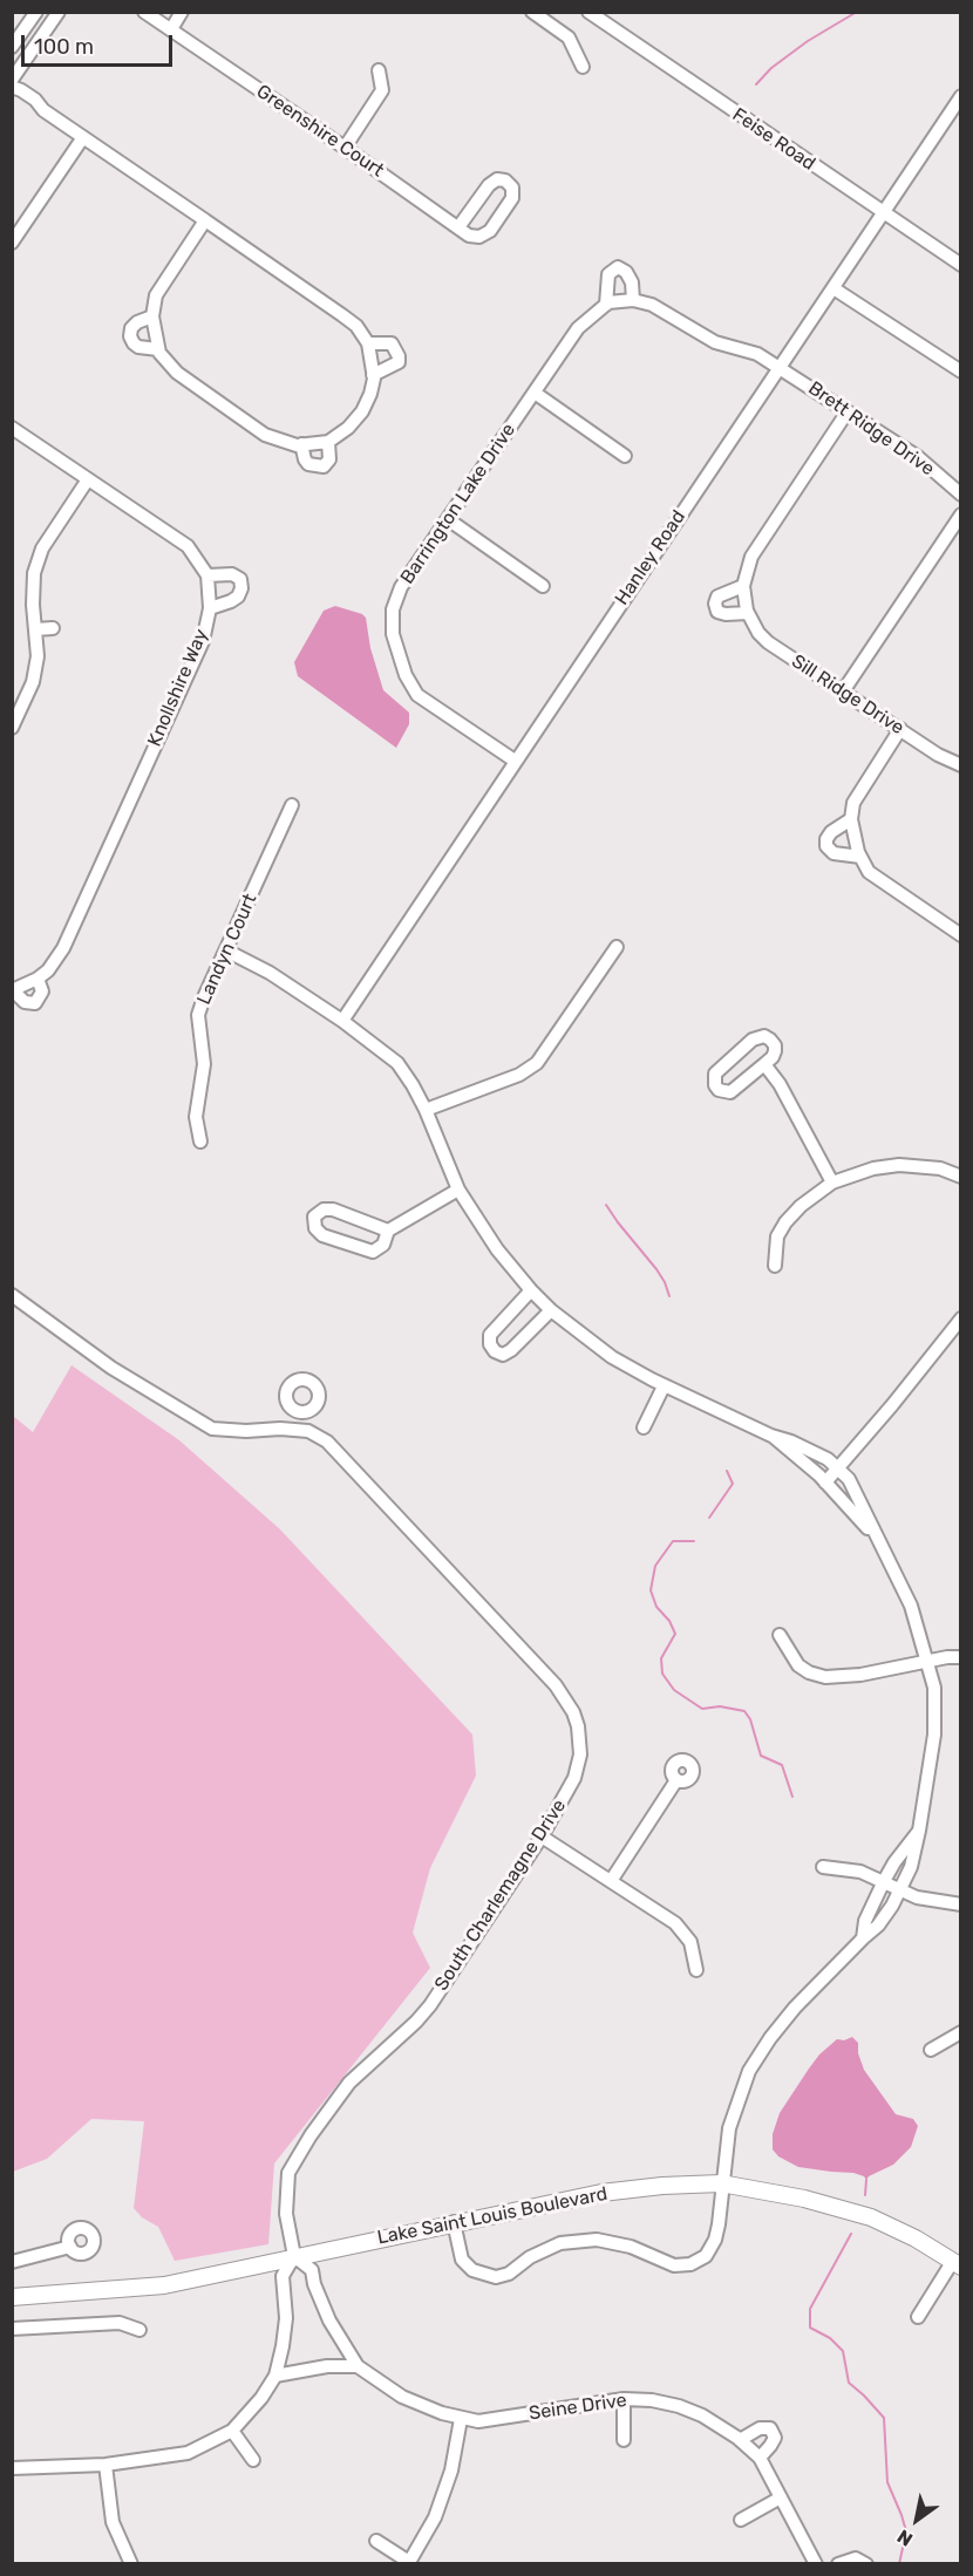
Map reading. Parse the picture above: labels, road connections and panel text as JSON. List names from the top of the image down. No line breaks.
{"streets":{"main road":["Lake Saint Louis Boulevard"],"street":["Greenshire Court","Feise Road","Brett Ridge Drive","Barrington Lake Drive","Hanley Road","Knollshire Way","Sill Ridge Drive","Landyn Court","South Charlemagne Drive","Seine Drive"]},"crossings":[["Feise Road","Hanley Road"],["Brett Ridge Drive","Hanley Road"],["Brett Ridge Drive","Sill Ridge Drive"],["Barrington Lake Drive","Hanley Road"],["South Charlemagne Drive","Lake Saint Louis Boulevard"],["South Charlemagne Drive","Seine Drive"],["Lake Saint Louis Boulevard","Seine Drive"]],"scale_bar":"100 m","north":"bottom left"}
